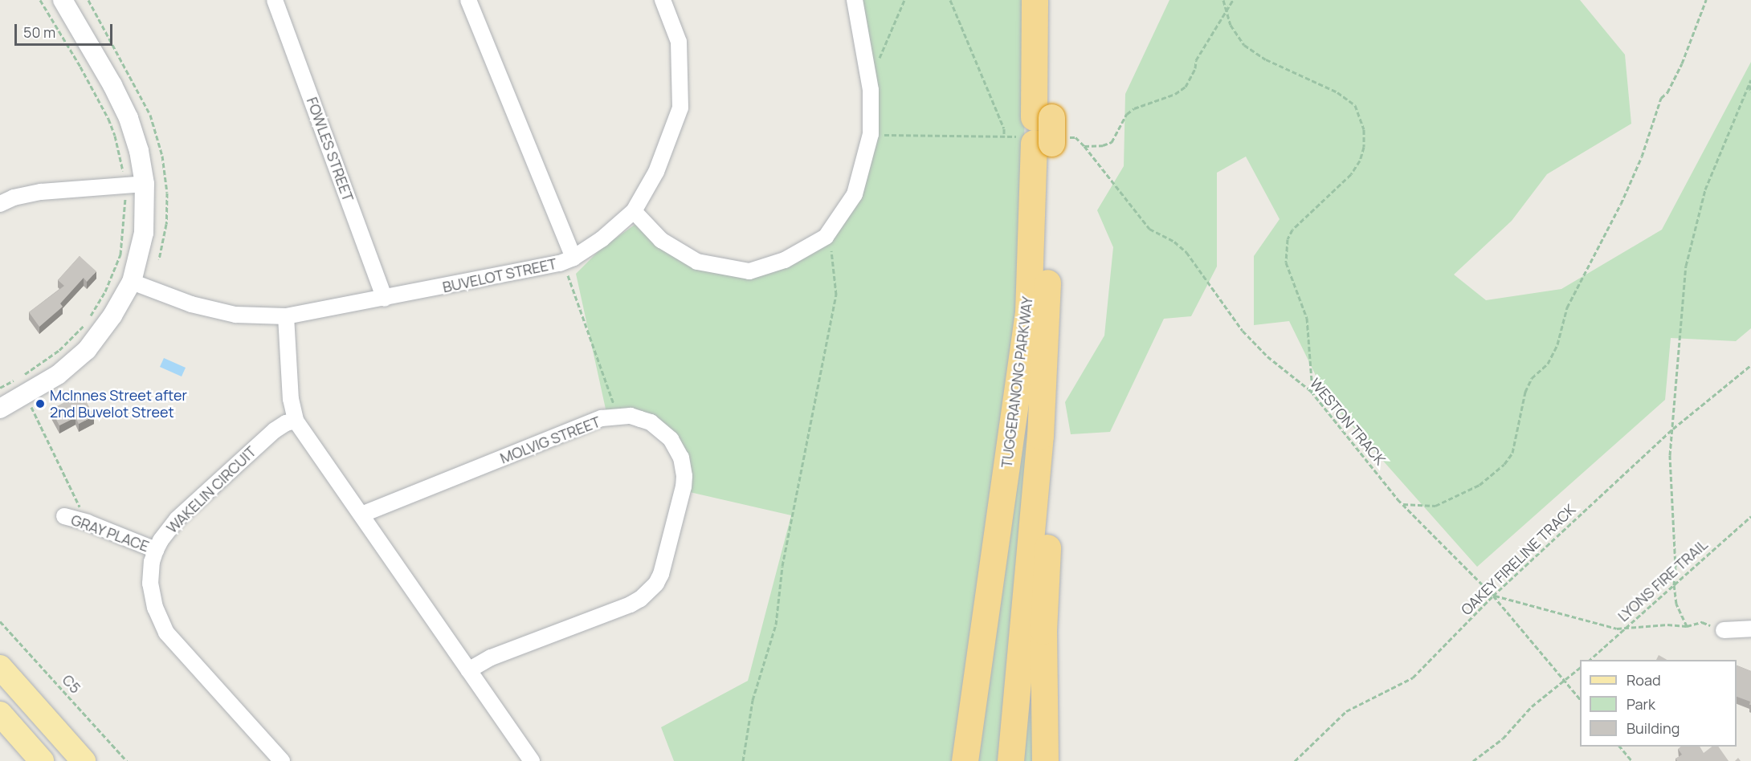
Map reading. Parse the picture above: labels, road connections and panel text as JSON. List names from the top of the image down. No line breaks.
{"streets":{"highway":["TUGGERANONG PARKWAY"],"street":["FOWLES STREET","BUVELOT STREET","MOLVIG STREET","WAKELIN CIRCUIT","GRAY PLACE"],"path":["WESTON TRACK","OAKEY FIRELINE TRACK","LYONS FIRE TRAIL","C5"]},"crossings":[["FOWLES STREET","BUVELOT STREET"],["TUGGERANONG PARKWAY","WESTON TRACK"],["WESTON TRACK","OAKEY FIRELINE TRACK"],["WAKELIN CIRCUIT","GRAY PLACE"]],"places":["McInnes Street after 2nd Buvelot Street"],"legend":["Road","Park","Building"],"scale_bar":"50 m"}
